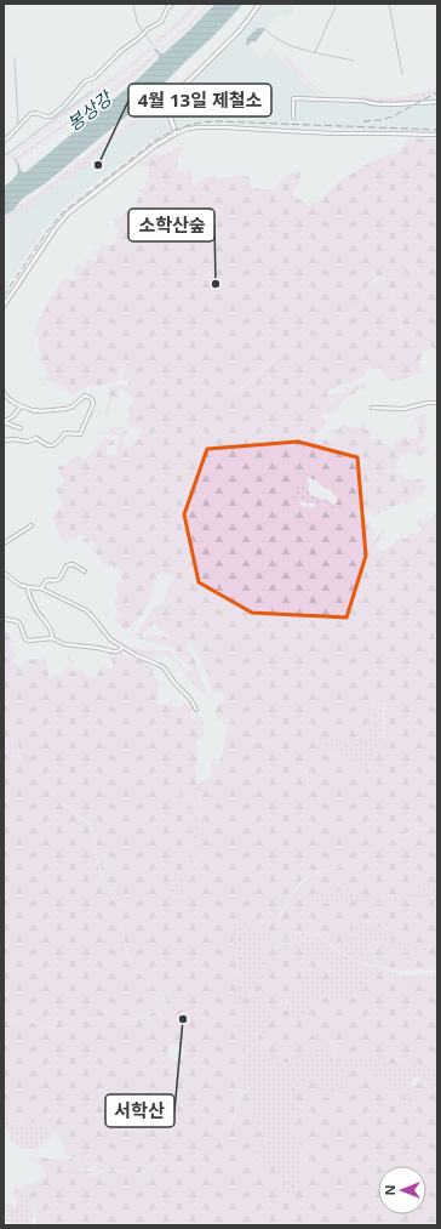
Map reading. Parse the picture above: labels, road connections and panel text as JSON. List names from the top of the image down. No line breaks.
{"water":["봉상강"],"places":["4월 13일 제철소","소학산숲","서학산"],"north":"left"}
